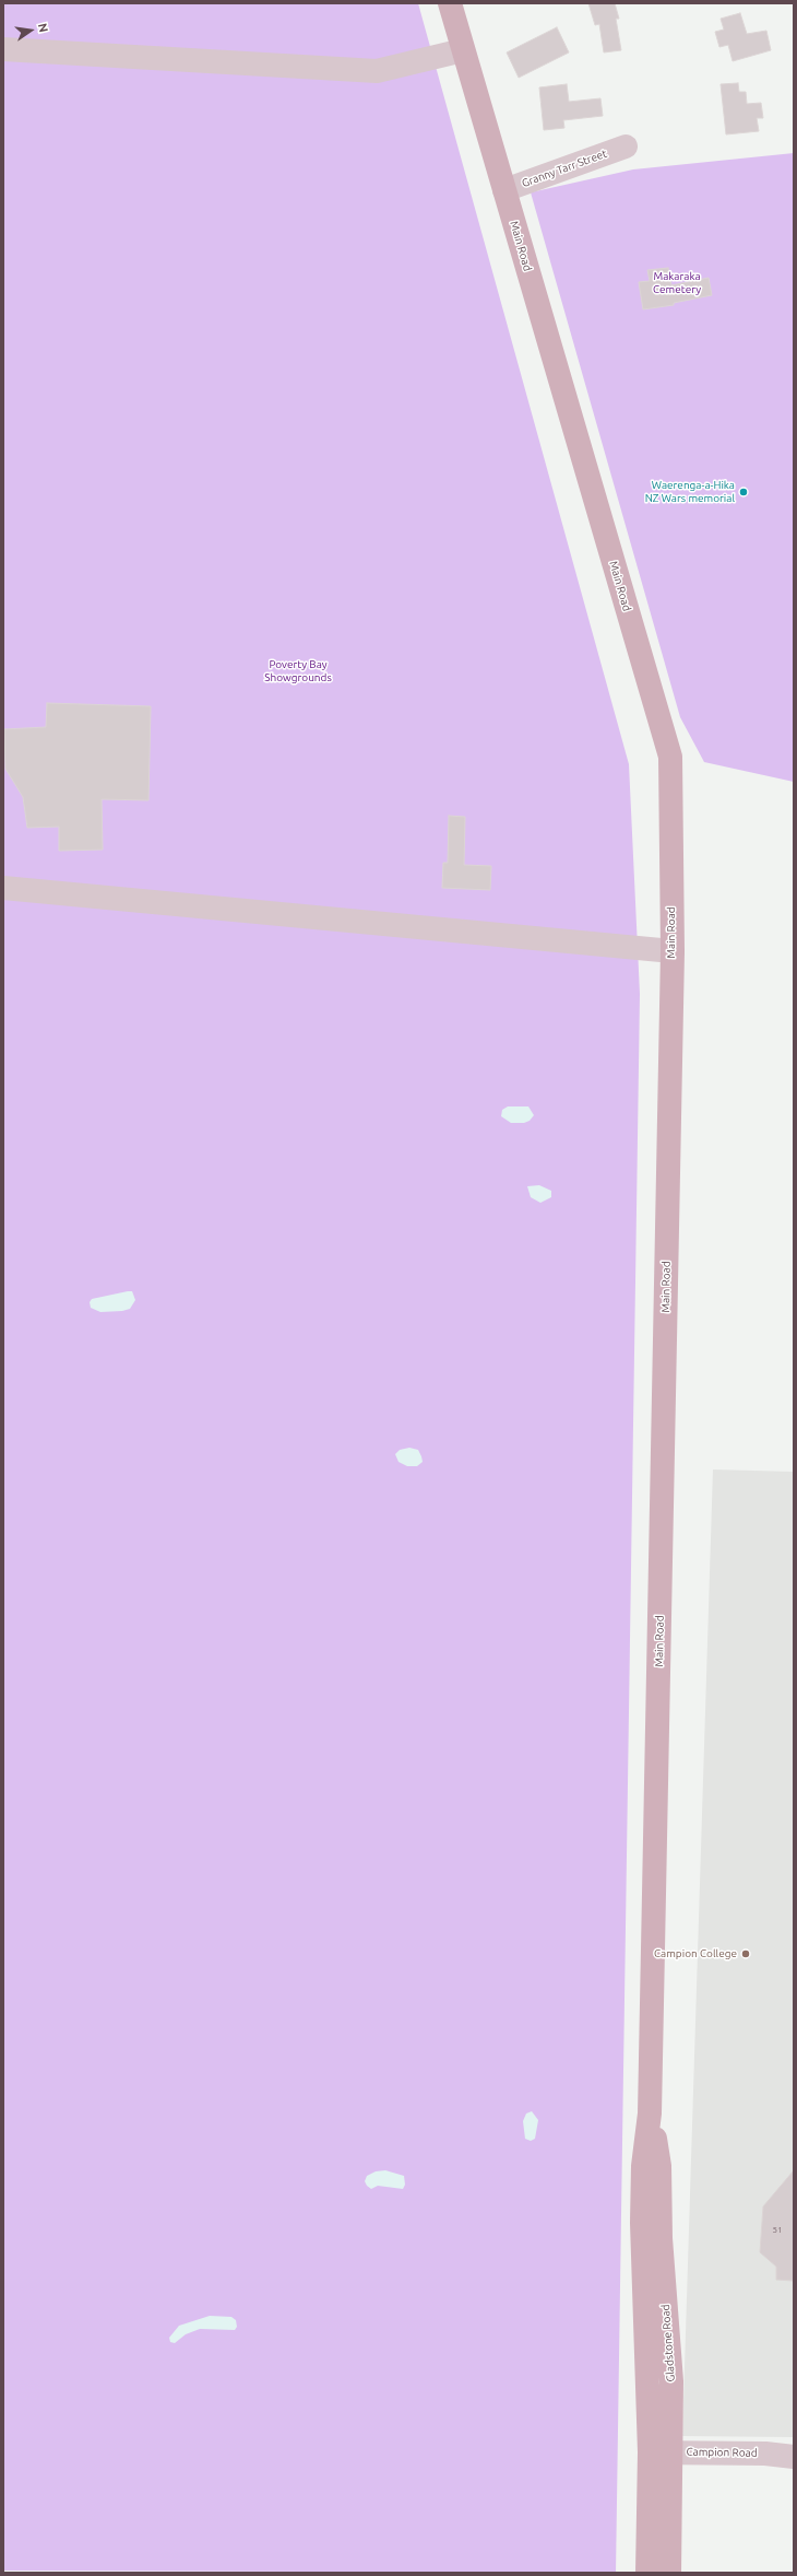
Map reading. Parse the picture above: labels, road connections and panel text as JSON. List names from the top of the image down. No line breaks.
{"streets":{"main road":["Main Road","Gladstone Road"],"street":["Granny Tarr Street","Campion Road"]},"crossings":[["Granny Tarr Street","Main Road"],["Main Road","Gladstone Road"],["Gladstone Road","Campion Road"]],"parks":["Makaraka Cemetery","Poverty Bay Showgrounds"],"places":["Waerenga-a-Hika NZ Wars memorial","Campion College"],"house_numbers":["51"],"north":"right"}
